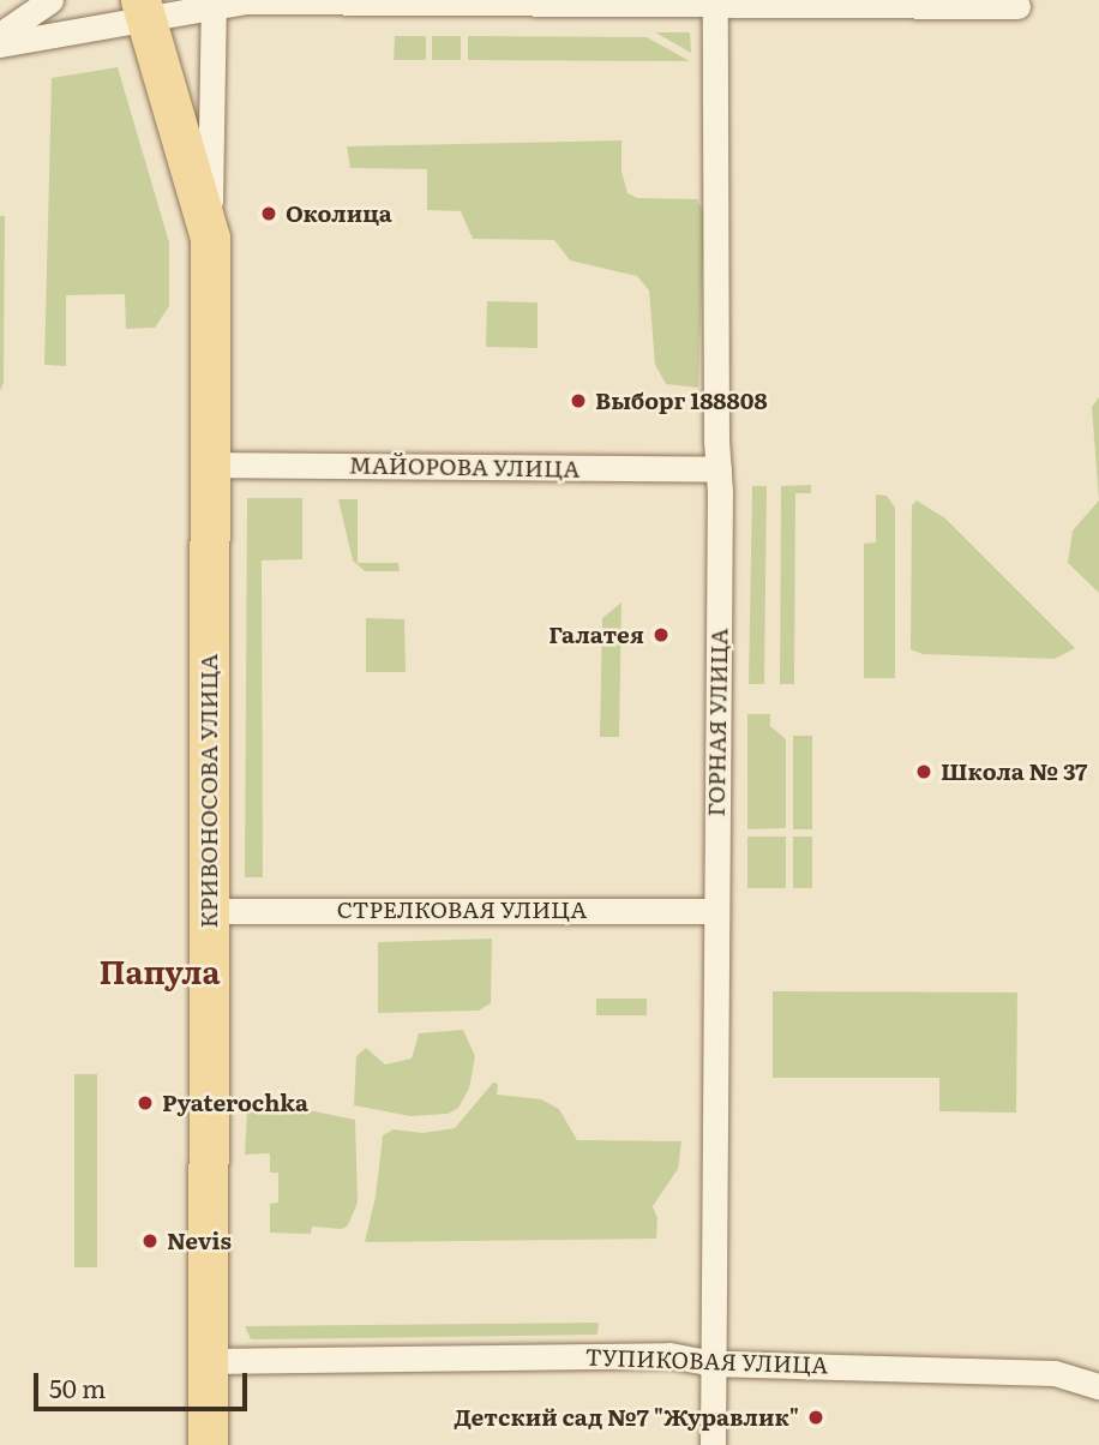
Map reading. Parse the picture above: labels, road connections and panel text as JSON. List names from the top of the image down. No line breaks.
{"streets":{"main road":["КРИВОНОСОВА УЛИЦА"],"street":["МАЙОРОВА УЛИЦА","ГОРНАЯ УЛИЦА","СТРЕЛКОВАЯ УЛИЦА","ТУПИКОВАЯ УЛИЦА"]},"crossings":[["МАЙОРОВА УЛИЦА","ГОРНАЯ УЛИЦА"],["МАЙОРОВА УЛИЦА","КРИВОНОСОВА УЛИЦА"],["ГОРНАЯ УЛИЦА","СТРЕЛКОВАЯ УЛИЦА"],["ГОРНАЯ УЛИЦА","ТУПИКОВАЯ УЛИЦА"],["КРИВОНОСОВА УЛИЦА","СТРЕЛКОВАЯ УЛИЦА"],["КРИВОНОСОВА УЛИЦА","ТУПИКОВАЯ УЛИЦА"]],"districts":["Папула"],"places":["Околица","Выборг 188808","Галатея","Школа № 37","Pyaterochka","Nevis","Детский сад №7 \"Журавлик\""],"scale_bar":"50 m"}
